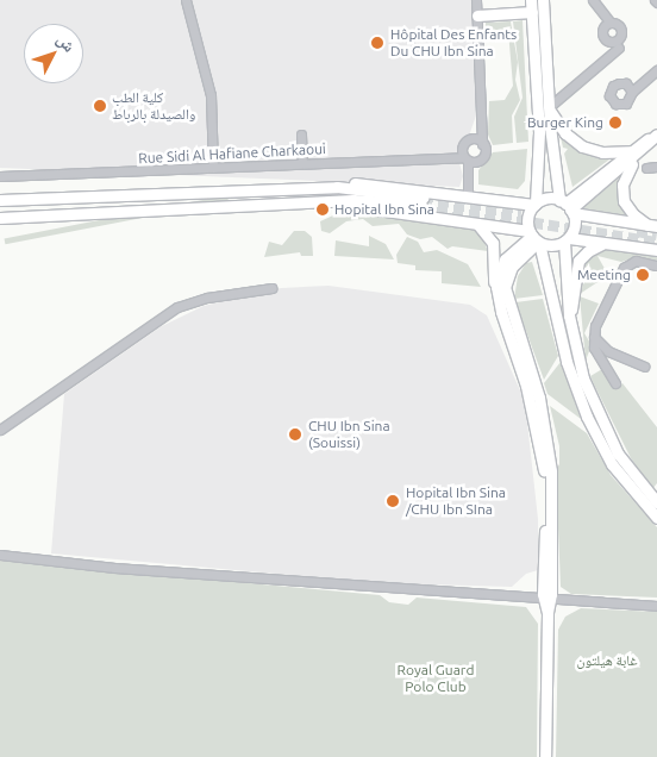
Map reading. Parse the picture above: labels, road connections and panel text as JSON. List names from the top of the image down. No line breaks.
{"streets":{"street":["Rue Sidi Al Hafiane Charkaoui"]},"parks":["غابة هيلتون","Royal Guard Polo Club"],"places":["Hôpital Des Enfants Du CHU Ibn Sina","كلية الطب والصيدلة بالرباط","Burger King","Hopital Ibn Sina","Meeting","CHU Ibn Sina (Souissi)","Hopital Ibn Sina /CHU Ibn SIna"],"north":"top right"}
